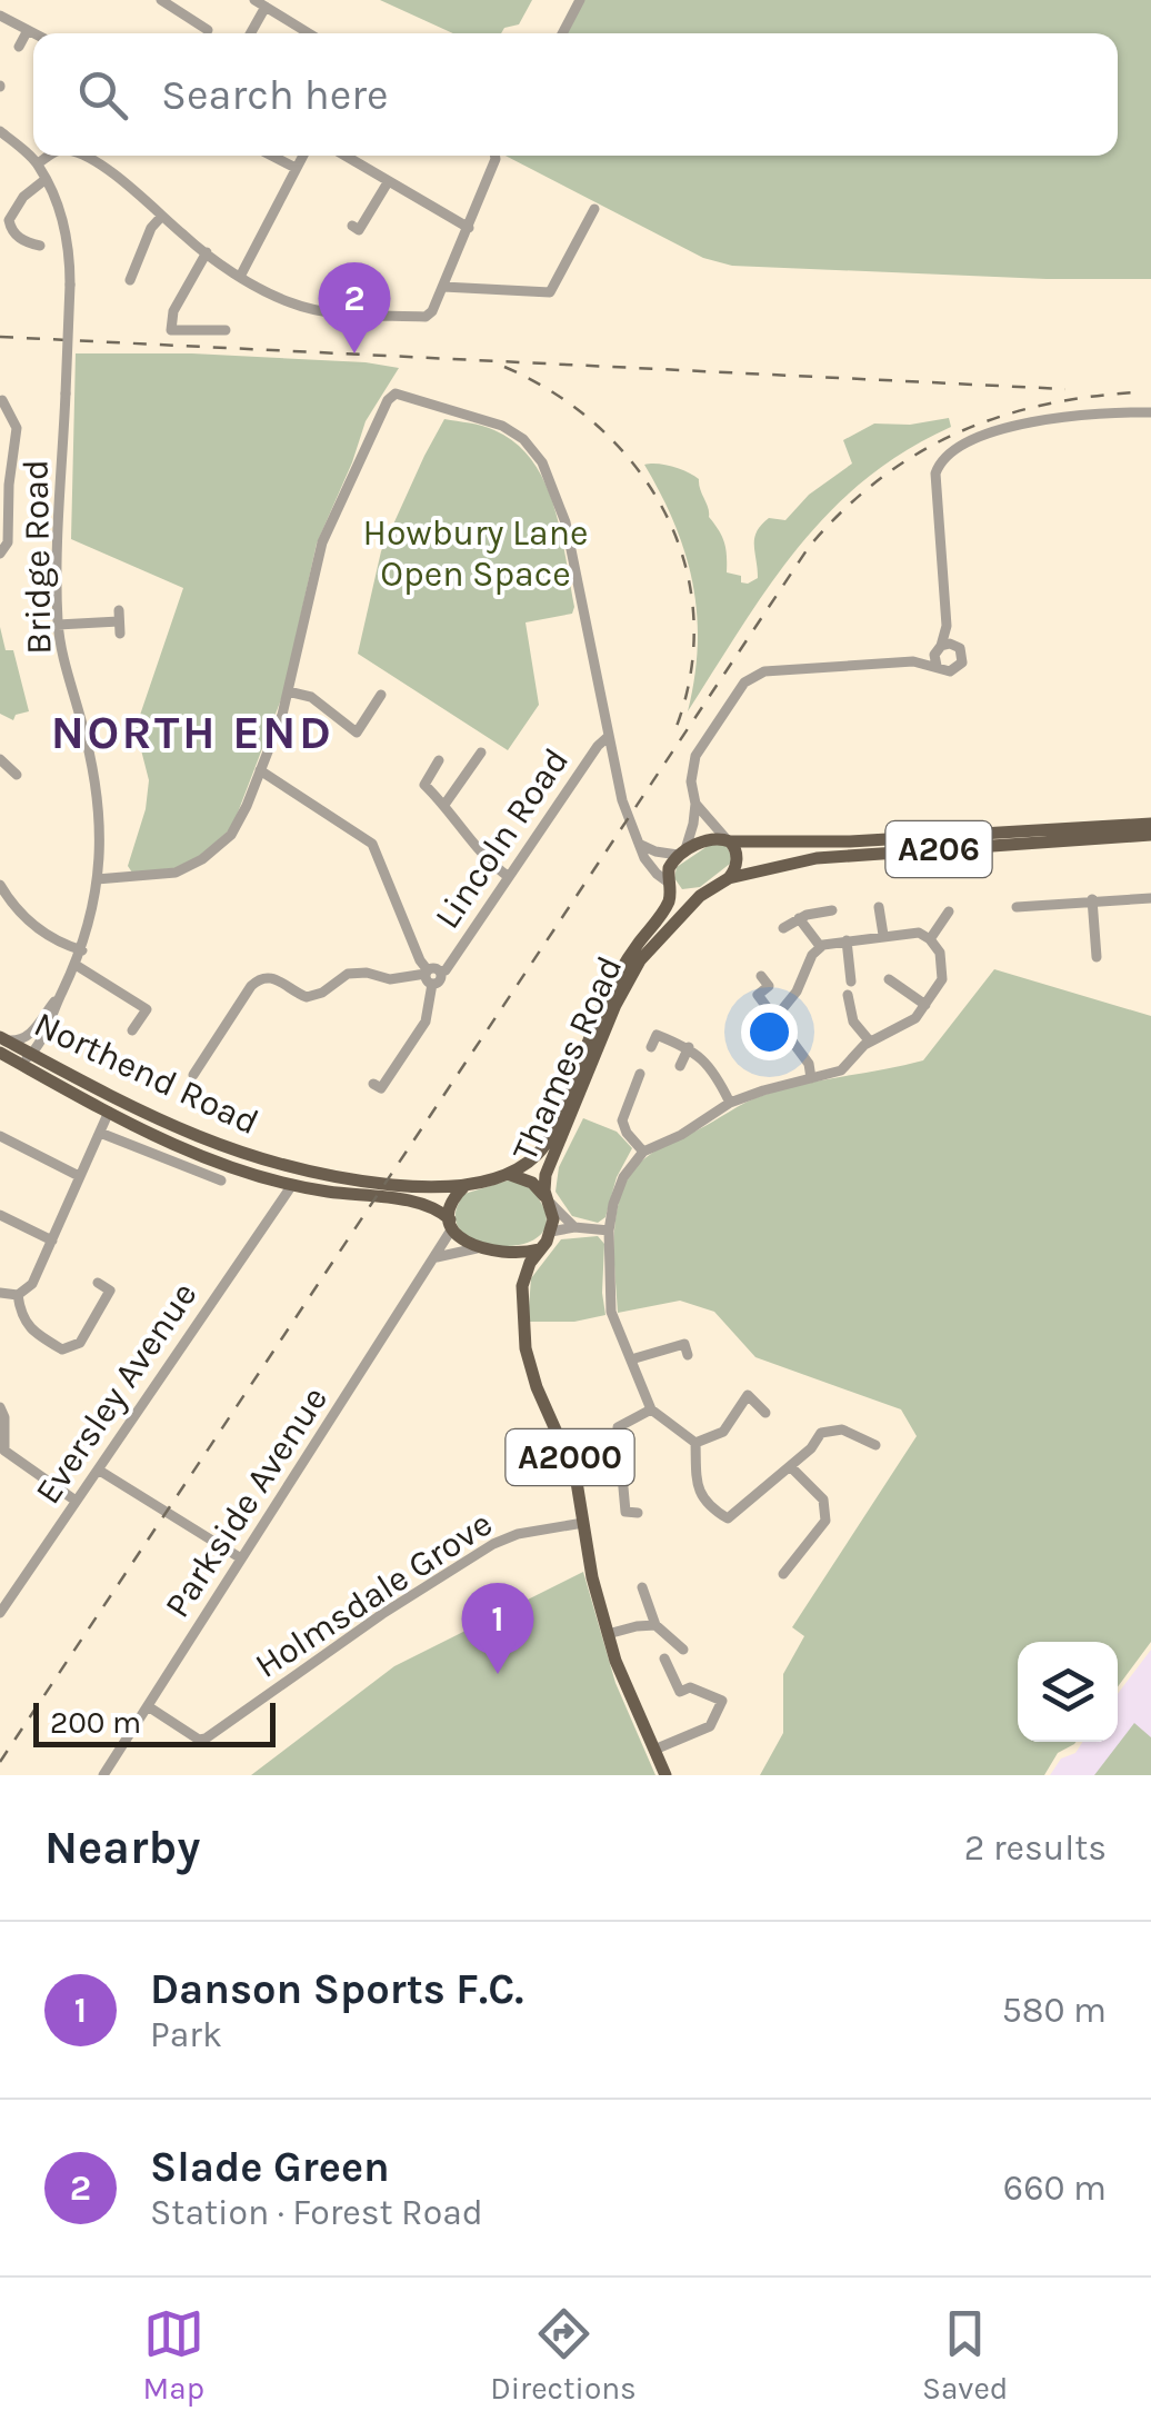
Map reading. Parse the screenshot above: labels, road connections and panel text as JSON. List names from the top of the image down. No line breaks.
{"streets":{"main road":["A206","Thames Road","Northend Road","A2000"],"street":["Bridge Road","Lincoln Road","Eversley Avenue","Parkside Avenue","Holmsdale Grove"]},"crossings":[["Bridge Road","Northend Road"],["A206","Thames Road"],["Thames Road","Northend Road"],["Thames Road","A2000"],["Thames Road","Parkside Avenue"],["Northend Road","Eversley Avenue"],["Northend Road","A2000"],["Northend Road","Parkside Avenue"],["A2000","Parkside Avenue"],["A2000","Holmsdale Grove"],["Parkside Avenue","Holmsdale Grove"]],"districts":["NORTH END"],"parks":["Howbury Lane Open Space"],"scale_bar":"200 m","page":{"search":"Search here","pins":["2","1"],"scale":"200 m","heading":["Nearby","2 results"],"list":[{"mark":"1","name":"Danson Sports F.C.","note":"Park","value":"580 m"},{"mark":"2","name":"Slade Green","note":"Station · Forest Road","value":"660 m"}],"nav":["Map","Directions","Saved"]}}
